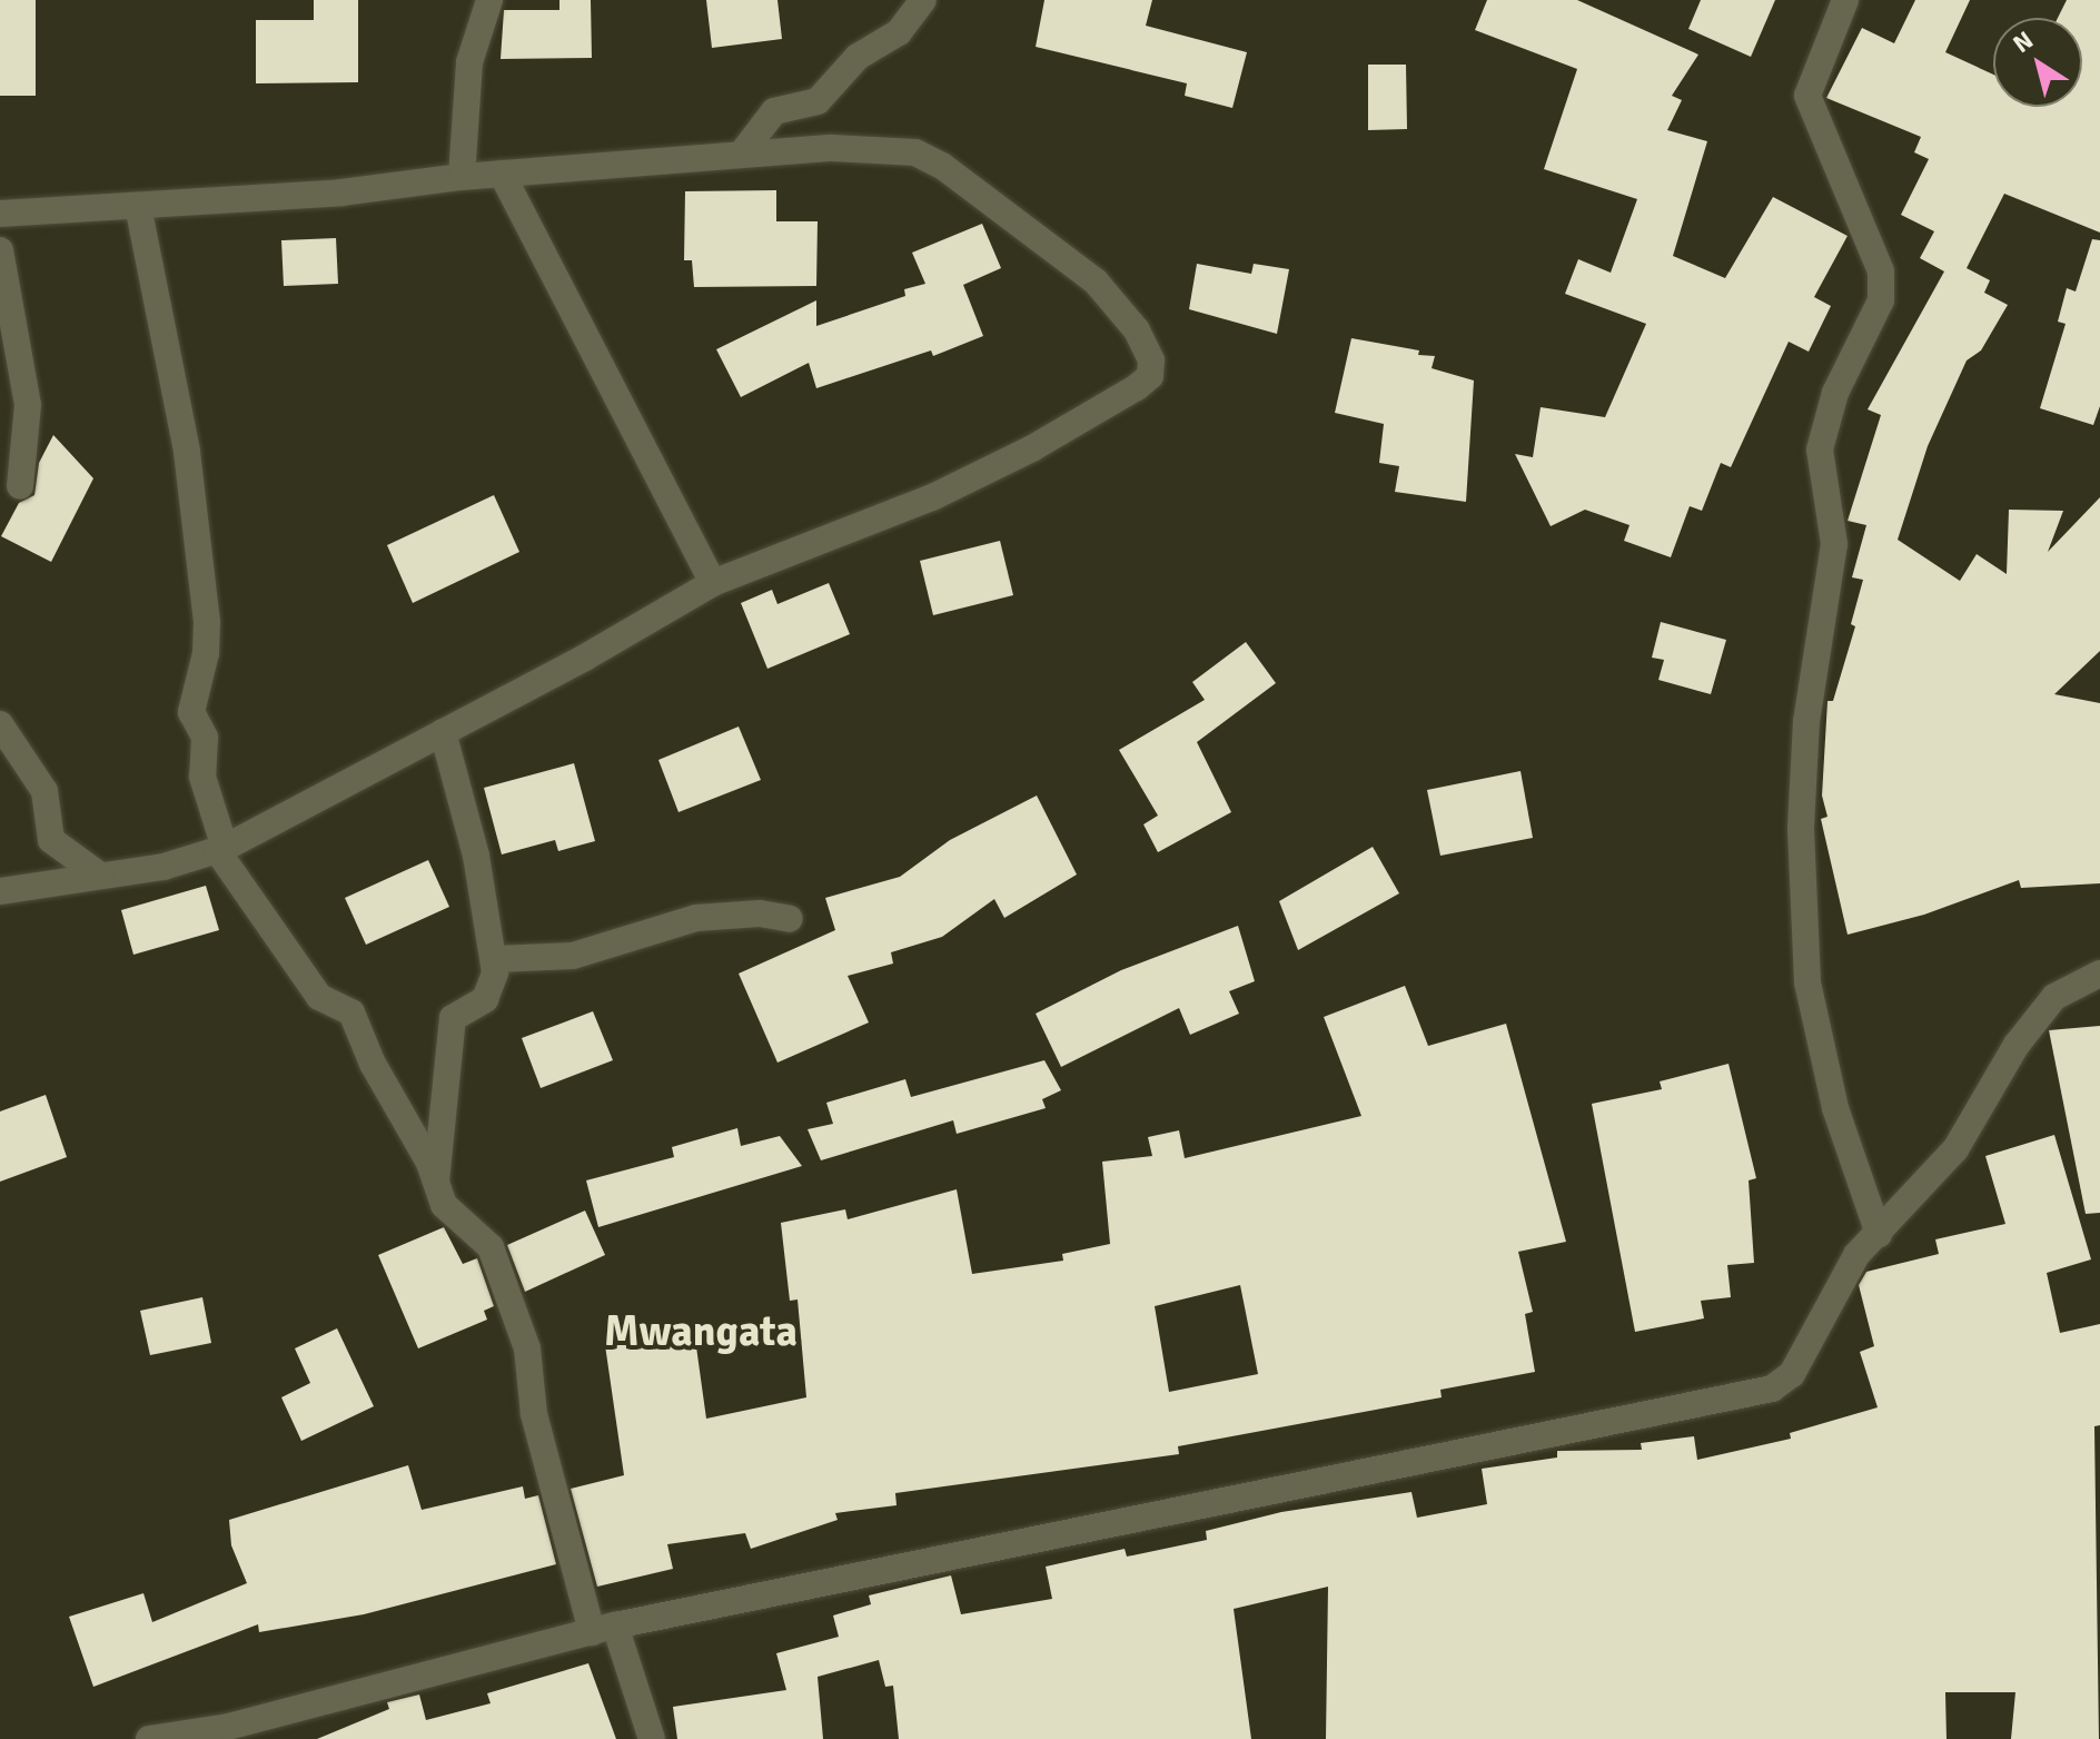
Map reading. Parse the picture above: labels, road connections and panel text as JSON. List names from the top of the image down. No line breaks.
{"districts":["Mwangata"],"north":"top left"}
